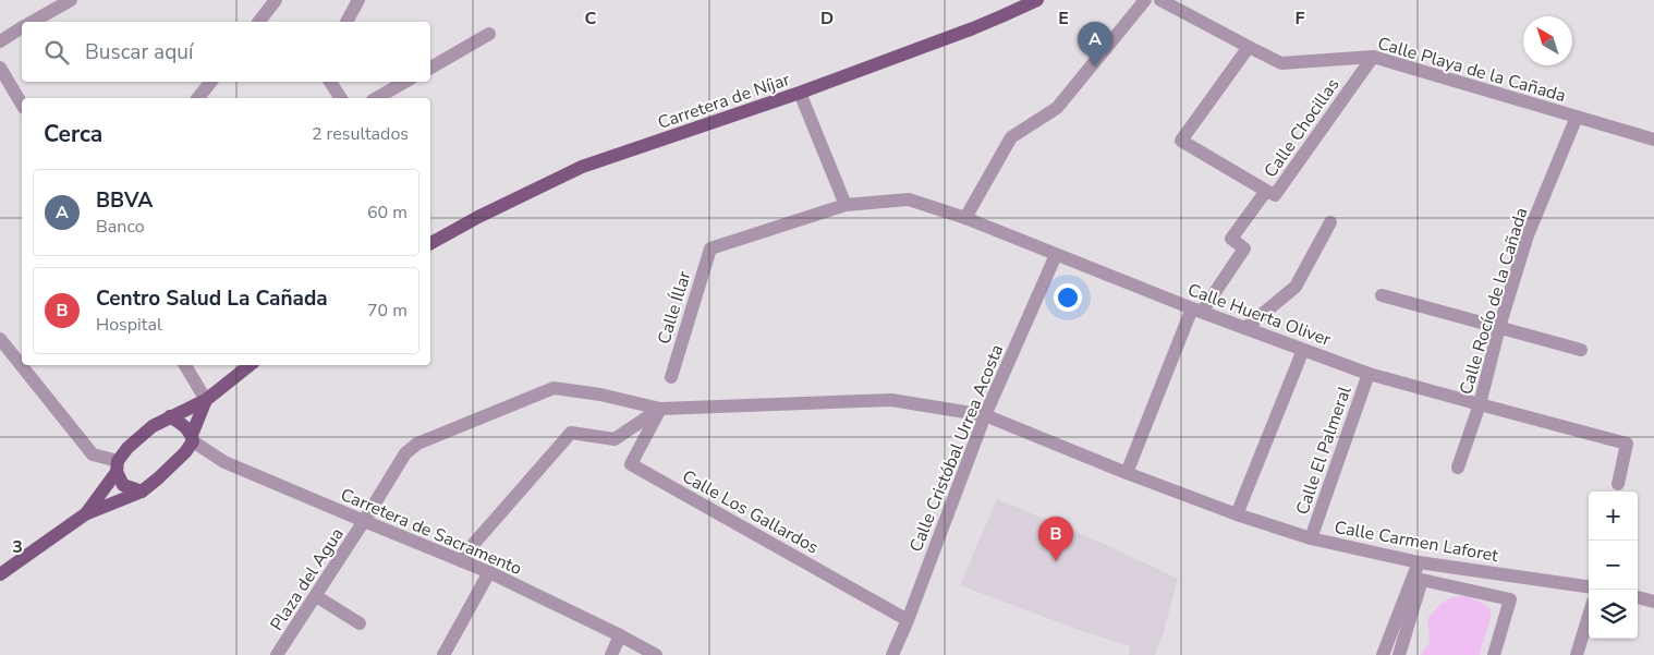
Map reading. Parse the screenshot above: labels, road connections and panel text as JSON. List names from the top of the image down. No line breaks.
{"streets":{"main road":["Carretera de Níjar"],"street":["Calle Playa de la Cañada","Calle Chocillas","Calle Rocío de la Cañada","Calle Íllar","Calle Huerta Oliver","Calle Cristóbal Urrea Acosta","Calle El Palmeral","Calle Los Gallardos","Carretera de Sacramento","Calle Carmen Laforet","Plaza del Agua"]},"crossings":[["Calle Playa de la Cañada","Calle Chocillas"],["Calle Playa de la Cañada","Calle Rocío de la Cañada"],["Calle Rocío de la Cañada","Calle Huerta Oliver"],["Calle Íllar","Calle Huerta Oliver"],["Calle Huerta Oliver","Calle Cristóbal Urrea Acosta"],["Calle Huerta Oliver","Calle El Palmeral"],["Calle Cristóbal Urrea Acosta","Calle Los Gallardos"],["Calle Cristóbal Urrea Acosta","Calle Carmen Laforet"],["Calle El Palmeral","Calle Carmen Laforet"],["Calle Los Gallardos","Calle Carmen Laforet"],["Calle Los Gallardos","Plaza del Agua"],["Carretera de Sacramento","Plaza del Agua"],["Calle Carmen Laforet","Plaza del Agua"]],"north":"top left","page":{"pins":["A","B"],"search":"Buscar aquí","heading":["Cerca","2 resultados"],"list":[{"mark":"A","name":"BBVA","note":"Banco","value":"60 m"},{"mark":"B","name":"Centro Salud La Cañada","note":"Hospital","value":"70 m"}],"map_buttons":["+","−"]},"grid":{"columns":["C","D","E","F"],"rows":["3"]}}
